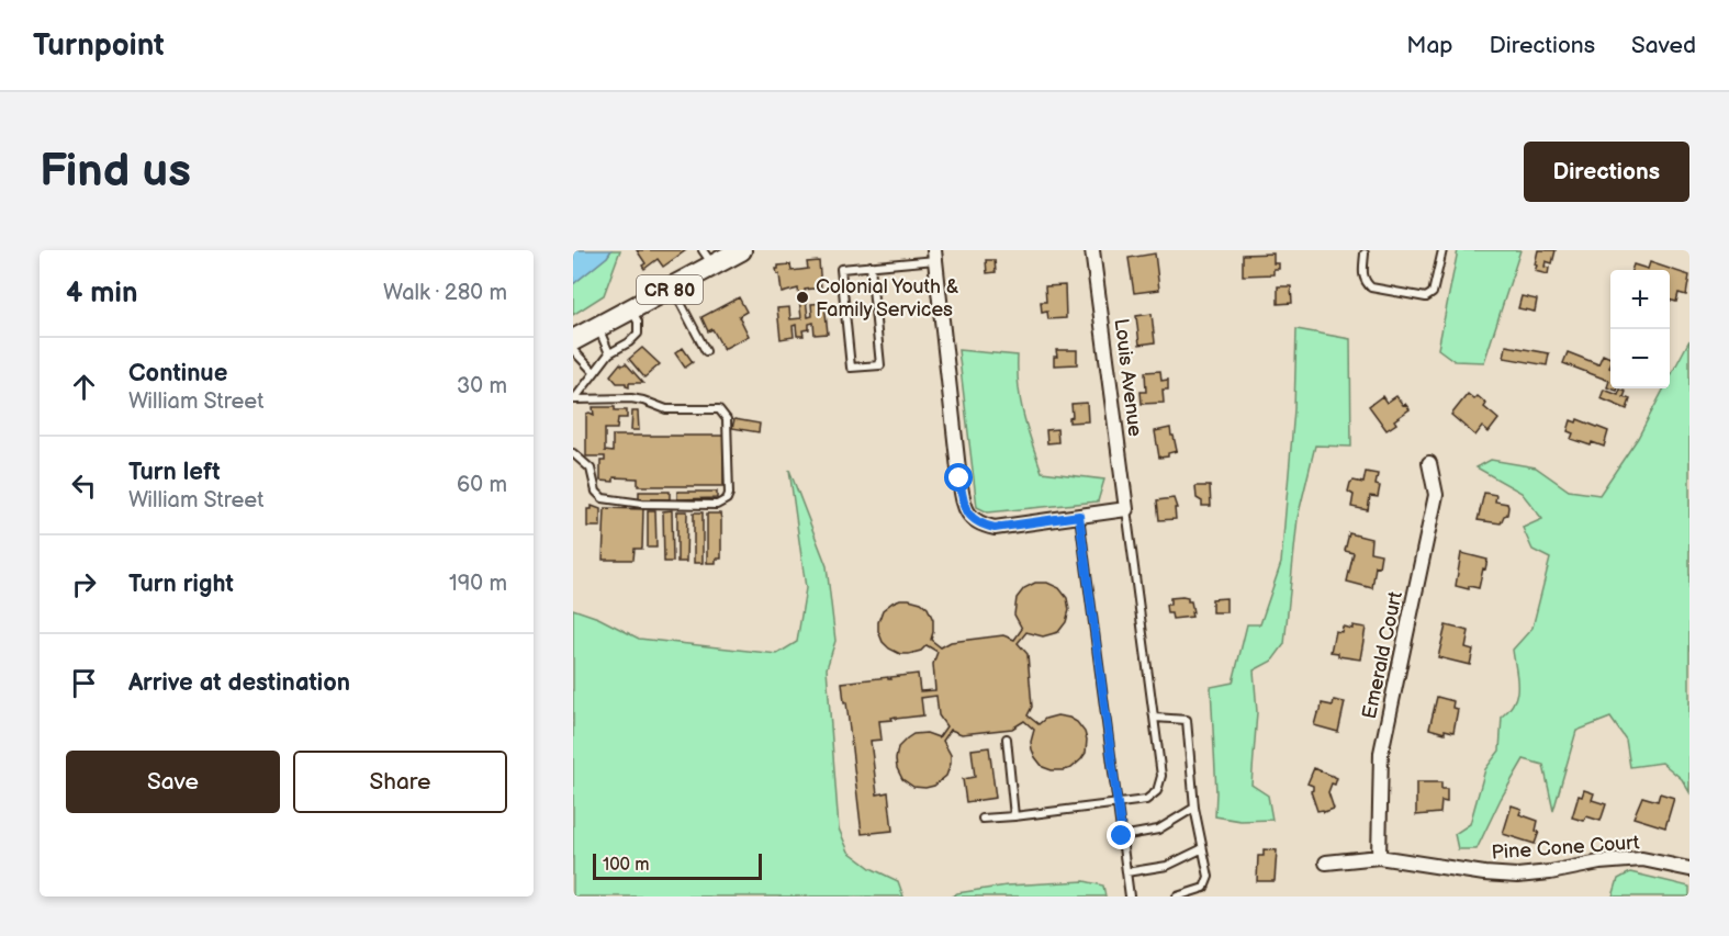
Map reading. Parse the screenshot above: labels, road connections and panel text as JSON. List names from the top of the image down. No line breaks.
{"streets":{"main road":["CR 80"],"street":["Louis Avenue","Emerald Court","Pine Cone Court"]},"crossings":[["Emerald Court","Pine Cone Court"]],"places":["Colonial Youth & Family Services"],"scale_bar":"100 m","page":{"header":"Turnpoint","nav":["Map","Directions","Saved"],"buttons":["Directions",["Save","Share"]],"title":"Find us","heading":["4 min","Walk · 280 m"],"map_buttons":["+","−"],"list":[["Continue","William Street","30 m"],["Turn left","William Street","60 m"],["Turn right","190 m"],"Arrive at destination"],"scale":"100 m"}}
